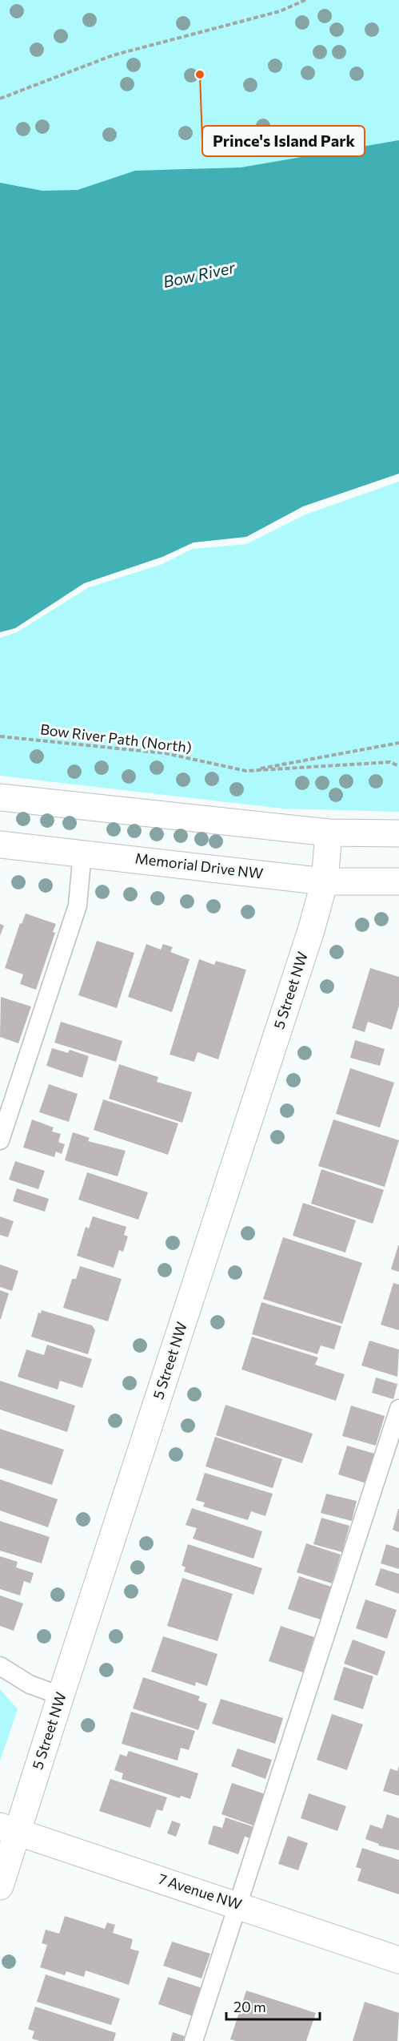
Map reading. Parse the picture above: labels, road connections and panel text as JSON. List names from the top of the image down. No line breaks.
{"streets":{"street":["Memorial Drive NW","5 Street NW","7 Avenue NW"],"path":["Bow River Path (North)"]},"crossings":[["Memorial Drive NW","5 Street NW"],["5 Street NW","7 Avenue NW"]],"water":["Bow River"],"places":["Prince's Island Park"],"scale_bar":"20 m"}
